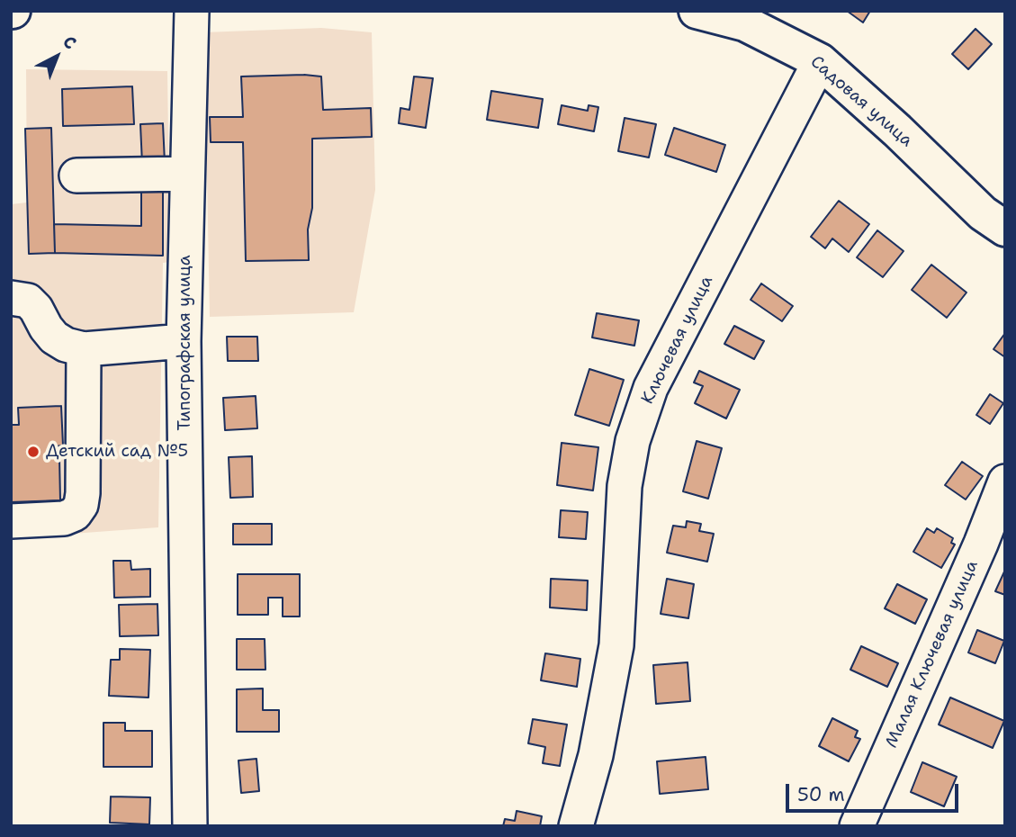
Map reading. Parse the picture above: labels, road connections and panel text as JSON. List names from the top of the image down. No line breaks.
{"streets":{"main road":["Садовая улица"],"street":["Ключевая улица","Типографская улица","Малая Ключевая улица"]},"crossings":[["Садовая улица","Ключевая улица"]],"places":["Детский сад №5"],"scale_bar":"50 m","north":"top right"}
